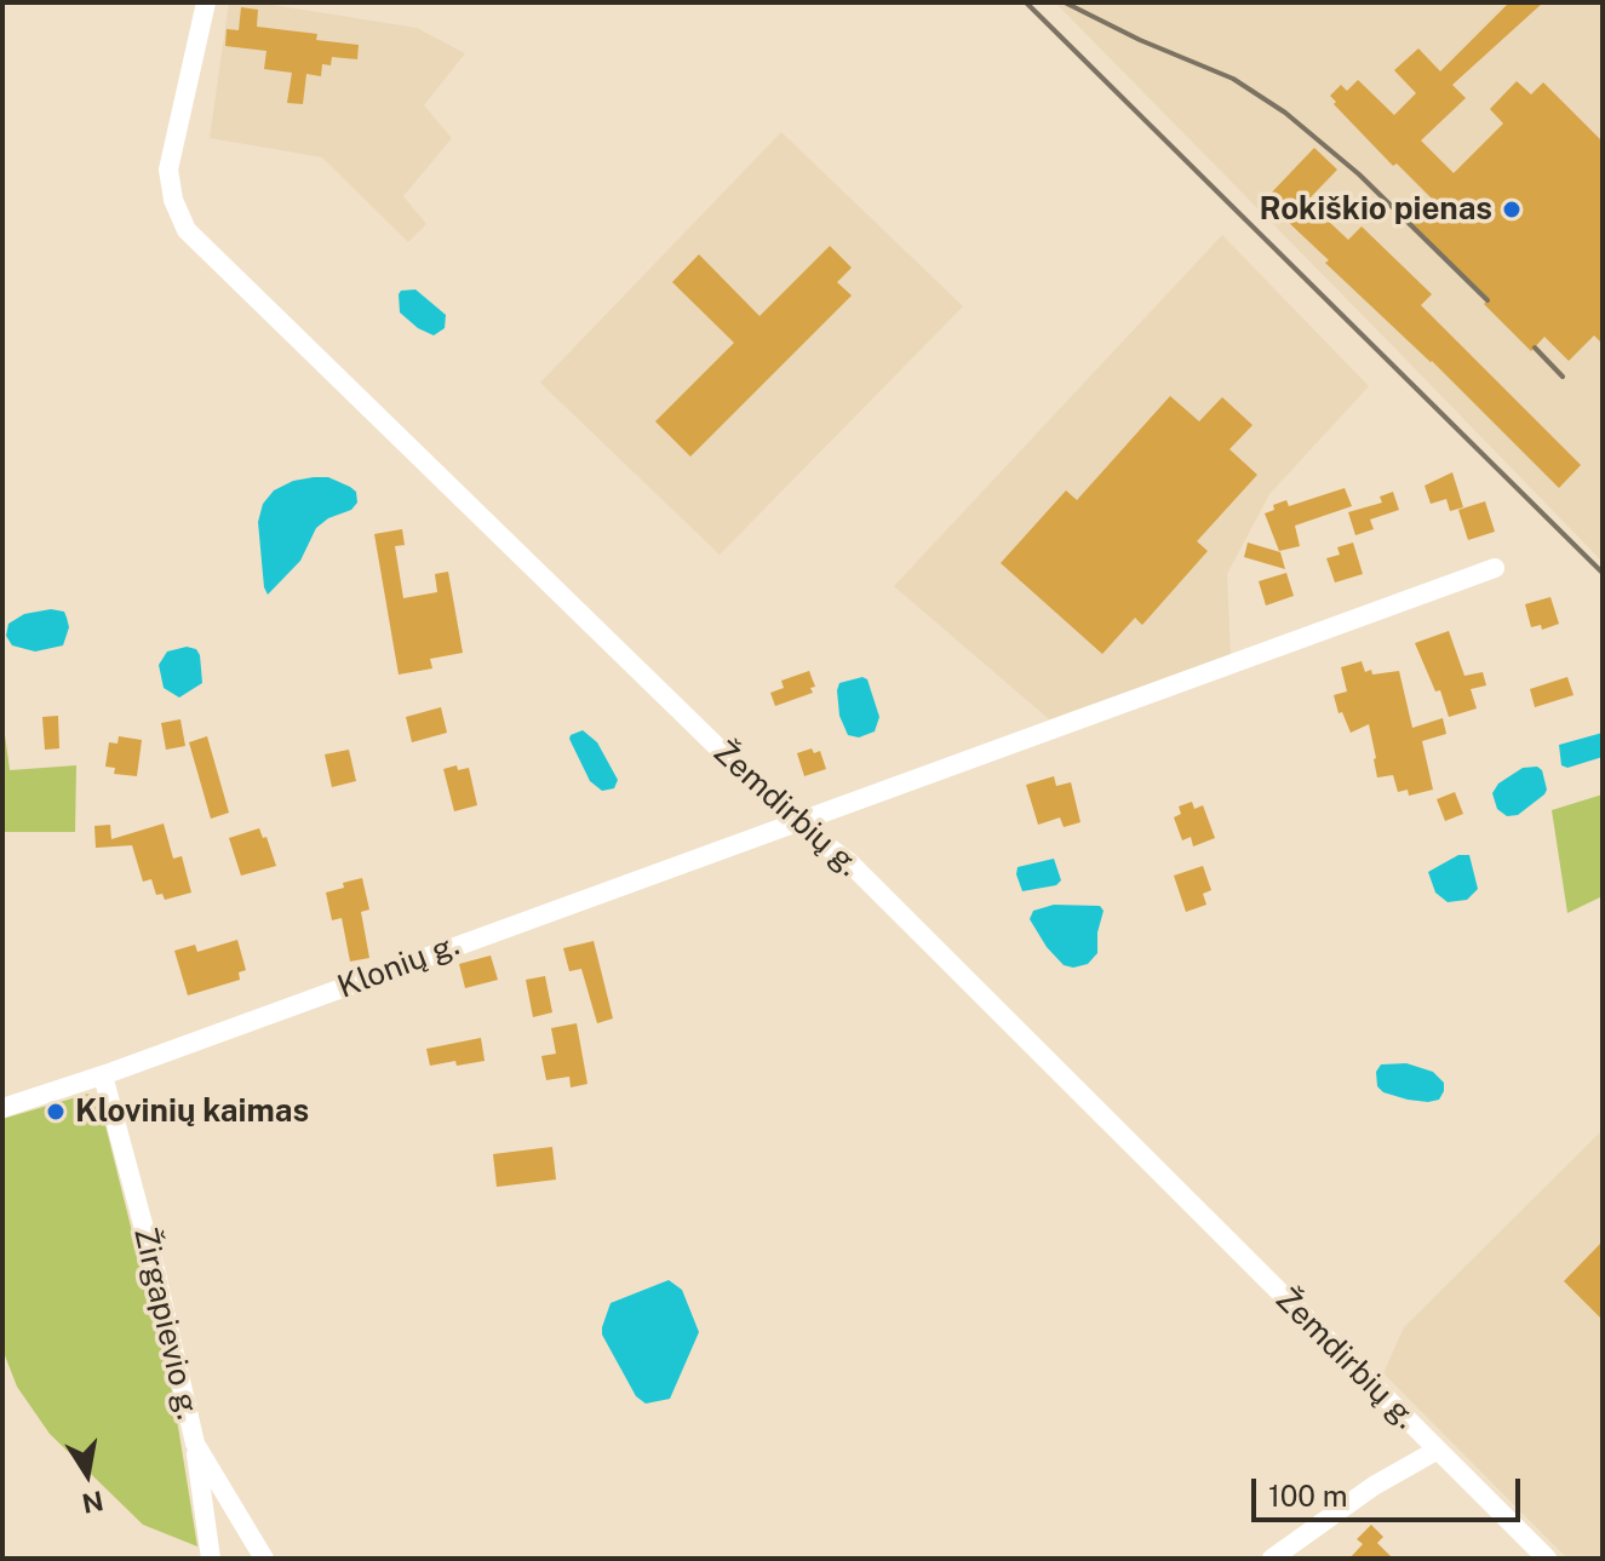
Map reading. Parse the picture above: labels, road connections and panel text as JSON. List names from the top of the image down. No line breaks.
{"streets":{"street":["Žemdirbių g.","Klonių g.","Žirgapievio g."]},"crossings":[["Žemdirbių g.","Klonių g."],["Klonių g.","Žirgapievio g."]],"places":["Rokiškio pienas","Klovinių kaimas"],"scale_bar":"100 m","north":"bottom"}
